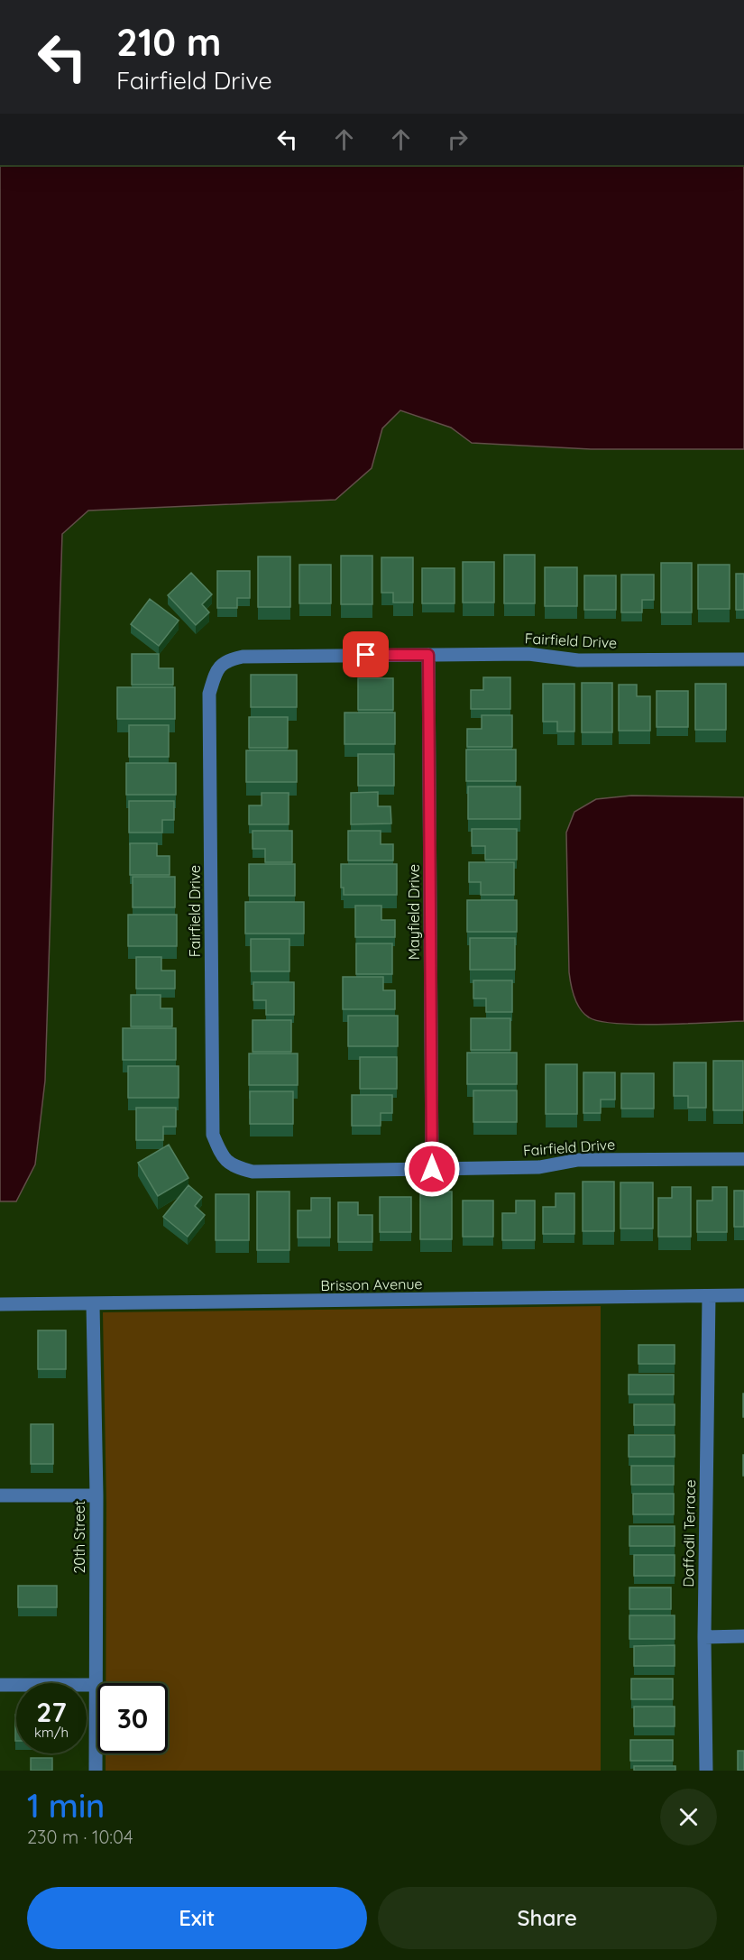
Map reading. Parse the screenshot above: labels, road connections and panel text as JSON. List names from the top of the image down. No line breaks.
{"streets":{"street":["Fairfield Drive","Mayfield Drive","Brisson Avenue","Daffodil Terrace","20th Street"]},"crossings":[["Fairfield Drive","Mayfield Drive"],["Brisson Avenue","Daffodil Terrace"],["Brisson Avenue","20th Street"]],"page":{"turn":["210 m","Fairfield Drive"],"speed":"27 km/h","limit":"30","heading":["1 min","230 m · 10:04"],"buttons":["Exit","Share"]}}
